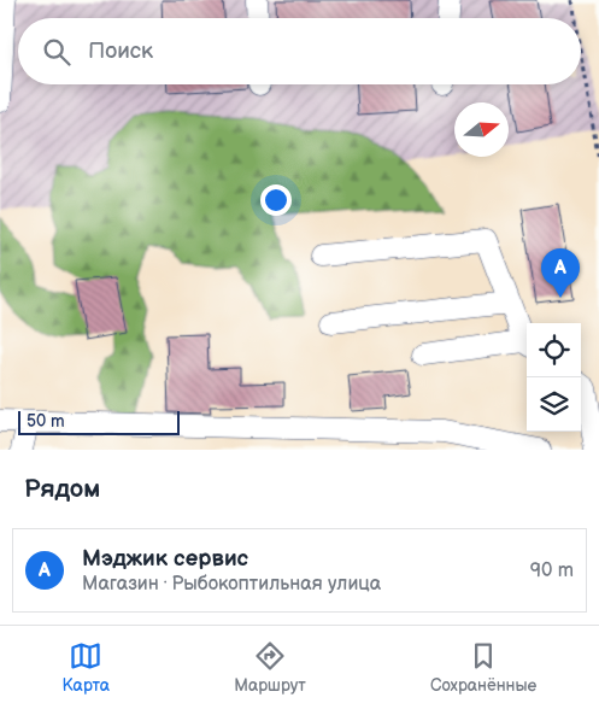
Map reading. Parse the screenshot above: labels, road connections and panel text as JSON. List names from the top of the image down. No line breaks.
{"scale_bar":"50 m","north":"right","page":{"search":"Поиск","pins":"A","scale":"50 m","heading":"Рядом","list":[{"mark":"A","name":"Мэджик сервис","note":"Магазин · Рыбокоптильная улица","value":"90 m"}],"nav":["Карта","Маршрут","Сохранённые"]}}
